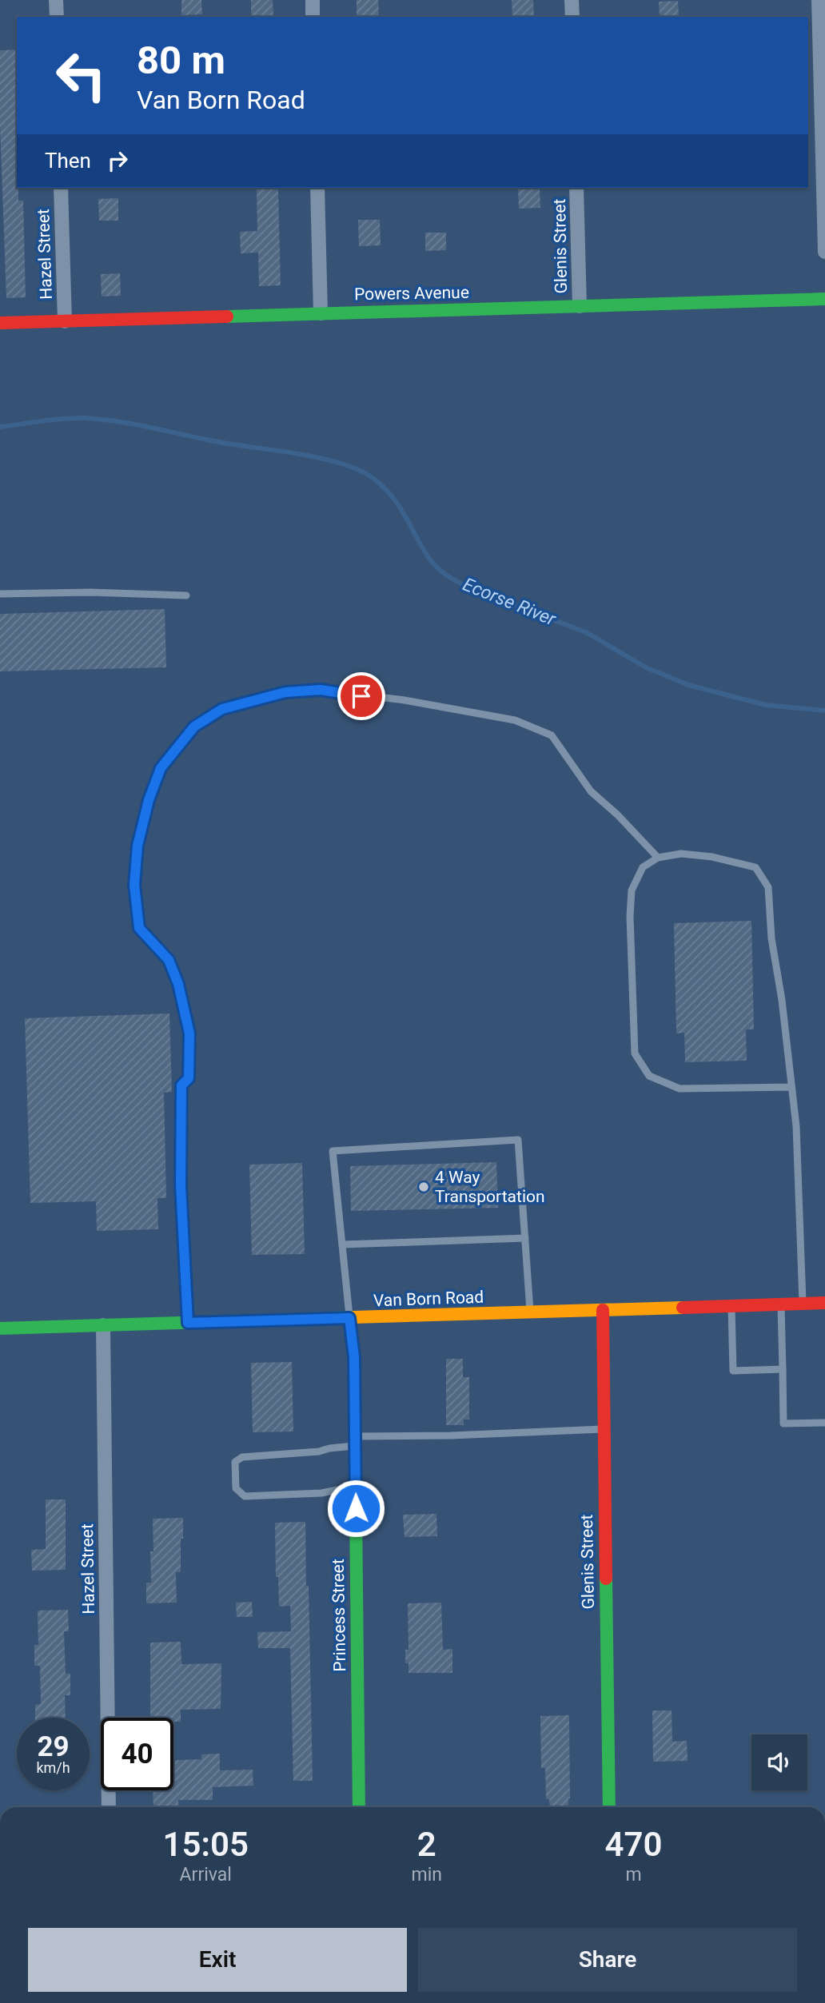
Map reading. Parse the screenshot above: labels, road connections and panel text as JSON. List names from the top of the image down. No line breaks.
{"streets":{"street":["Glenis Street","Hazel Street","Powers Avenue","Van Born Road","Princess Street"]},"crossings":[["Glenis Street","Powers Avenue"],["Glenis Street","Van Born Road"],["Hazel Street","Powers Avenue"],["Hazel Street","Van Born Road"],["Van Born Road","Princess Street"]],"water":["Ecorse River"],"places":["4 Way Transportation"],"page":{"turn":["80 m","Van Born Road"],"then":"Then","speed":"29 km/h","limit":"40","eta":["15:05","Arrival","2","min","470","m"],"buttons":["Exit","Share"]}}
